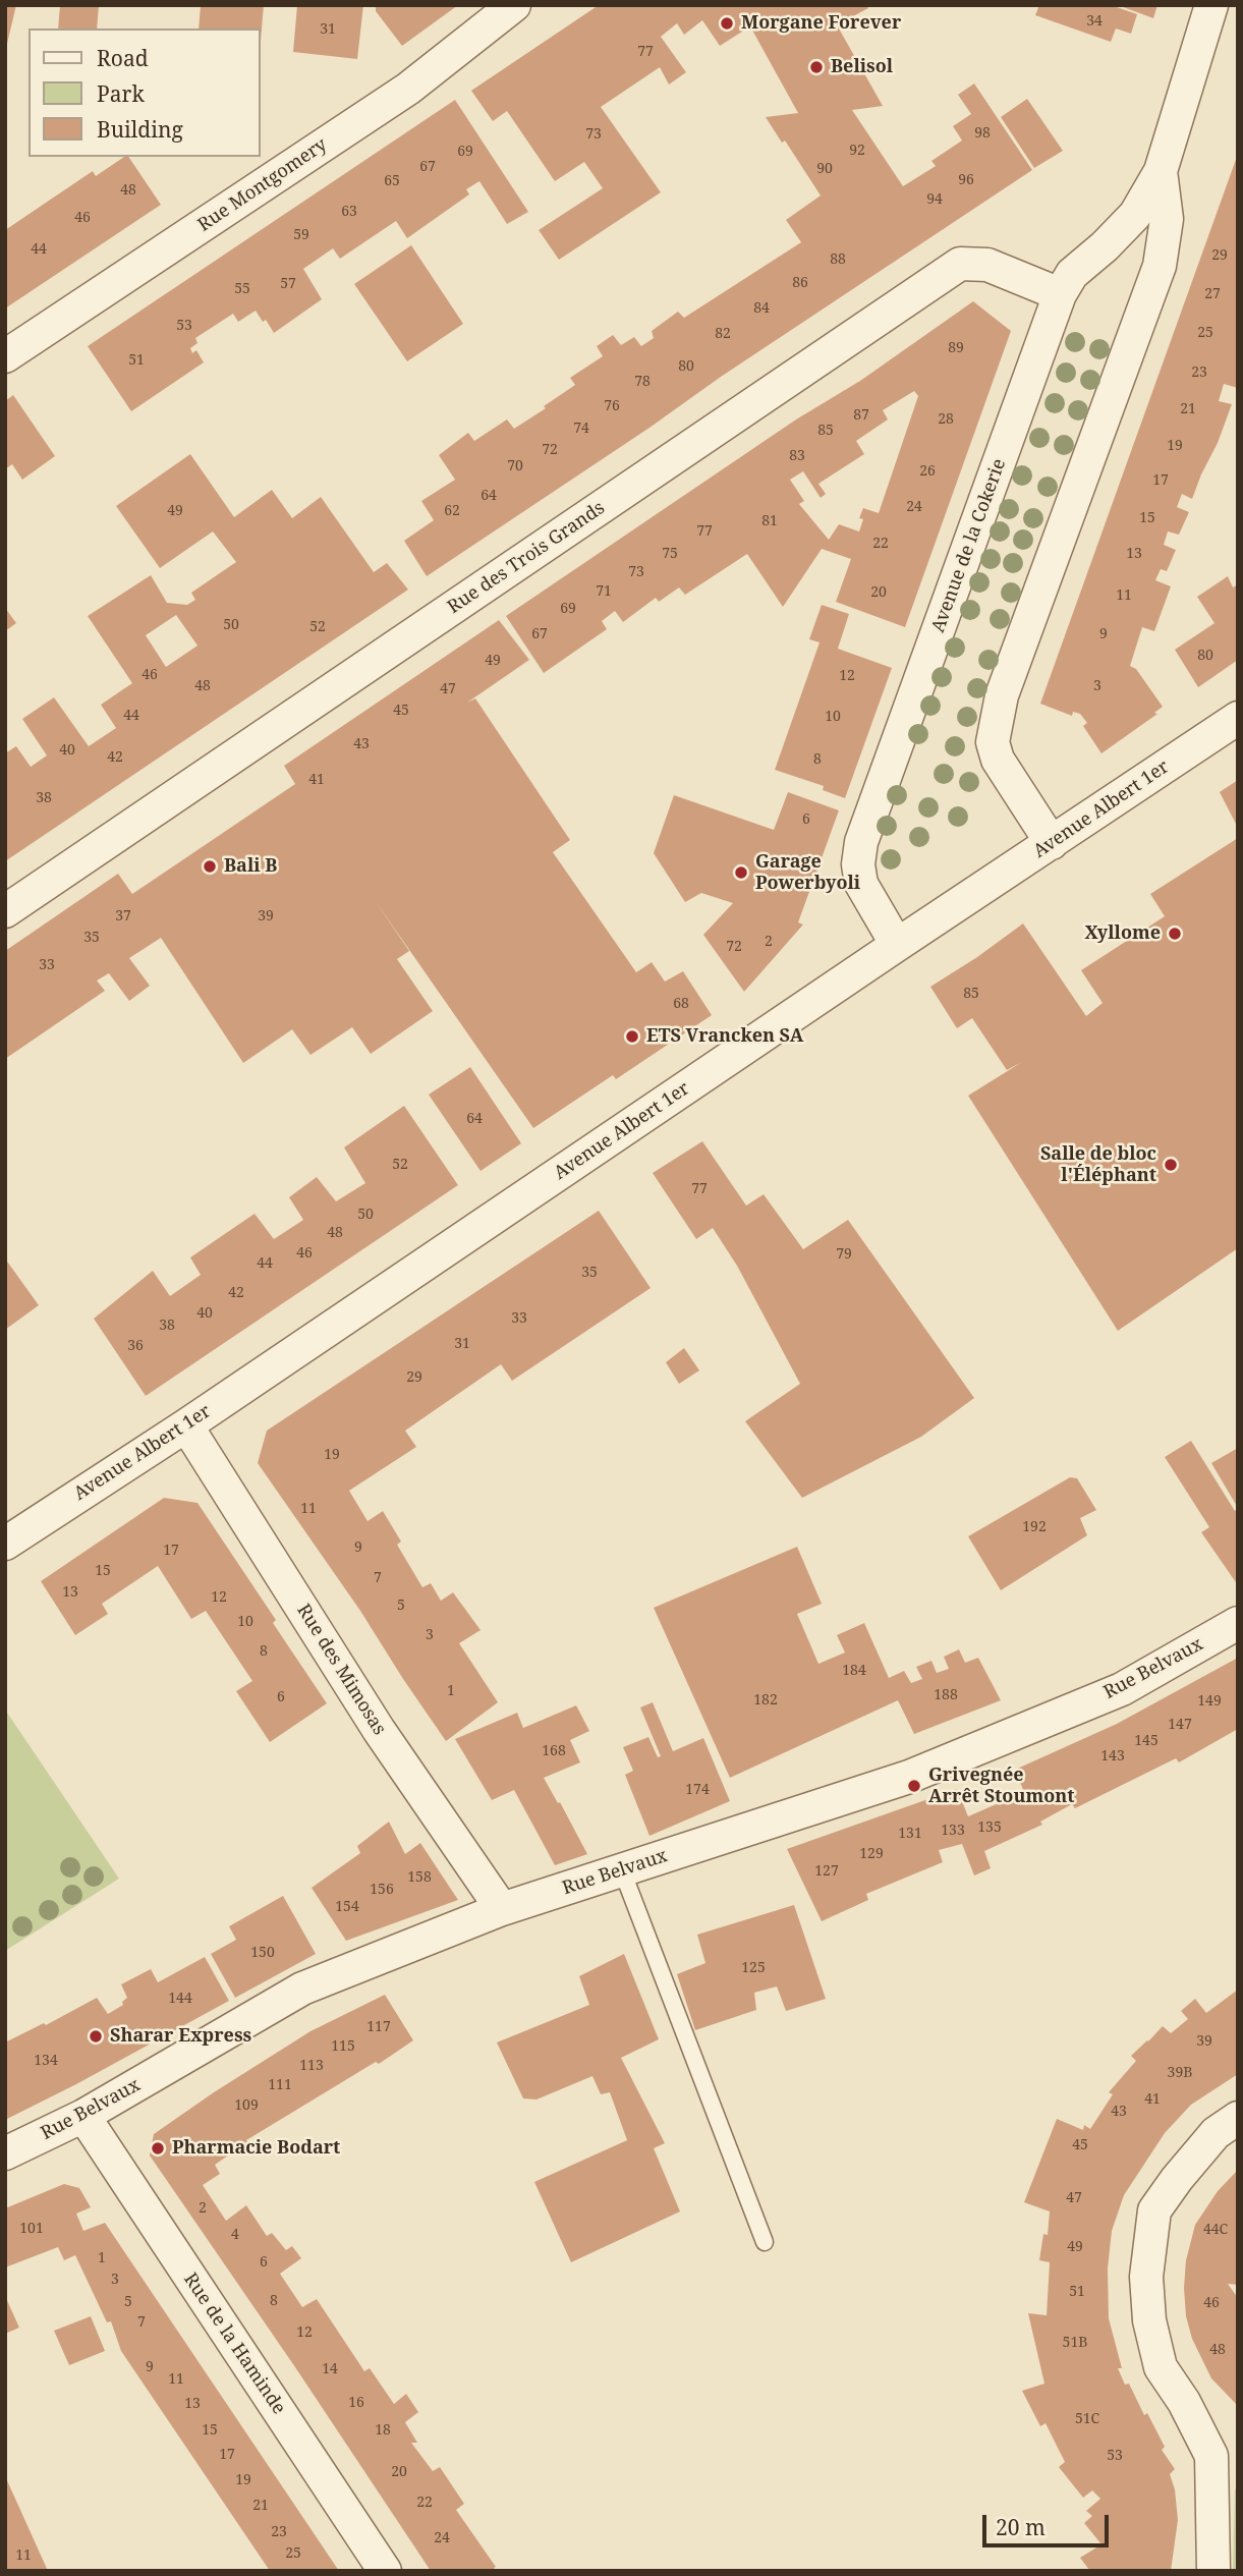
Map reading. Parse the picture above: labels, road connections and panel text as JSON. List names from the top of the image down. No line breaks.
{"streets":{"street":["Rue Montgomery","Avenue de la Cokerie","Rue des Trois Grands","Avenue Albert 1er","Rue Belvaux","Rue des Mimosas","Rue de la Haminde"]},"crossings":[["Avenue de la Cokerie","Rue des Trois Grands"],["Avenue de la Cokerie","Avenue Albert 1er"],["Avenue Albert 1er","Rue des Mimosas"],["Rue Belvaux","Rue des Mimosas"],["Rue Belvaux","Rue de la Haminde"]],"places":["Morgane Forever","Belisol","Bali B","Garage Powerbyoli","Xyllome","ETS Vrancken SA","Salle de bloc l'Éléphant","Grivegnée Arrêt Stoumont","Sharar Express","Pharmacie Bodart"],"house_numbers":["34","31","77","98","73","92","69","67","90","96","65","48","94","63","46","59","44","29","88","86","57","55","27","84","53","25","82","89","51","80","23","78","76","21","87","28","74","85","19","72","83","70","26","17","64","24","49","62","15","81","77","22","75","13","73","71","20","11","69","50","52","67","9","80","49","46","12","48","3","47","45","44","10","43","40","42","8","41","38","6","37","39","35","2","72","33","85","68","64","52","77","50","48","46","79","44","35","42","40","33","38","31","36","29","19","11","192","9","17","15","7","13","12","5","10","3","8","184","1","188","6","182","149","147","145","168","143","174","135","133","131","129","127","158","156","154","150","125","144","117","39","115","134","113","39B","111","41","109","43","45","47","2","101","44C","4","49","1","6","3","51","8","5","46","7","12","51B","48","9","14","11","16","13","51C","15","18","17","53","20","19","22","21","23","24","25","11"],"legend":["Road","Park","Building"],"scale_bar":"20 m"}
